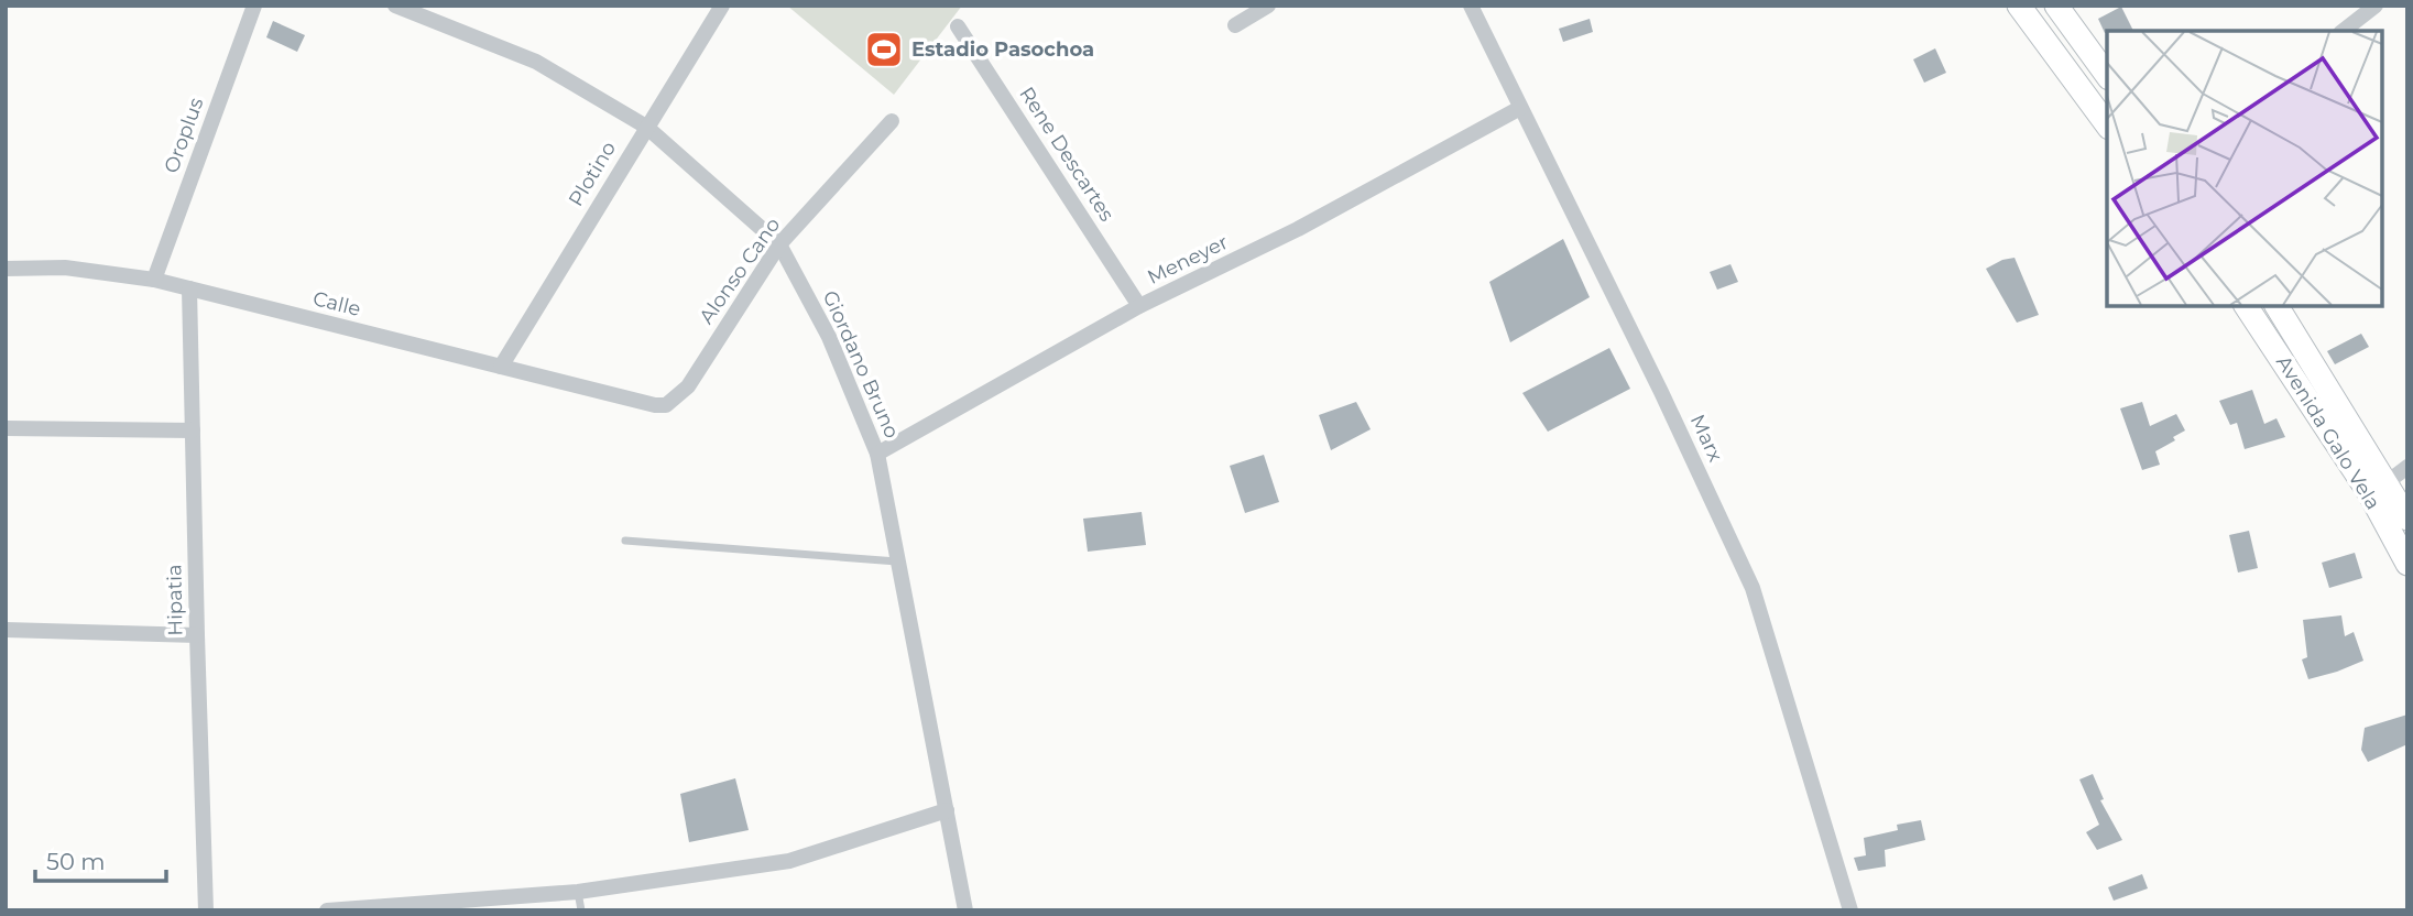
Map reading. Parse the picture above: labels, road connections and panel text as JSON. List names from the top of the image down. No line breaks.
{"streets":{"main road":["Avenida Galo Vela"],"street":["Oroplus","Rene Descartes","Plotino","Meneyer","Alonso Cano","Calle","Giordano Bruno","Marx","Hipatia"]},"crossings":[["Oroplus","Calle"],["Rene Descartes","Meneyer"],["Plotino","Calle"],["Plotino","Giordano Bruno"],["Meneyer","Giordano Bruno"],["Meneyer","Marx"],["Alonso Cano","Calle"],["Alonso Cano","Giordano Bruno"],["Calle","Hipatia"]],"places":{"sports":["Estadio Pasochoa"]},"scale_bar":"50 m"}
